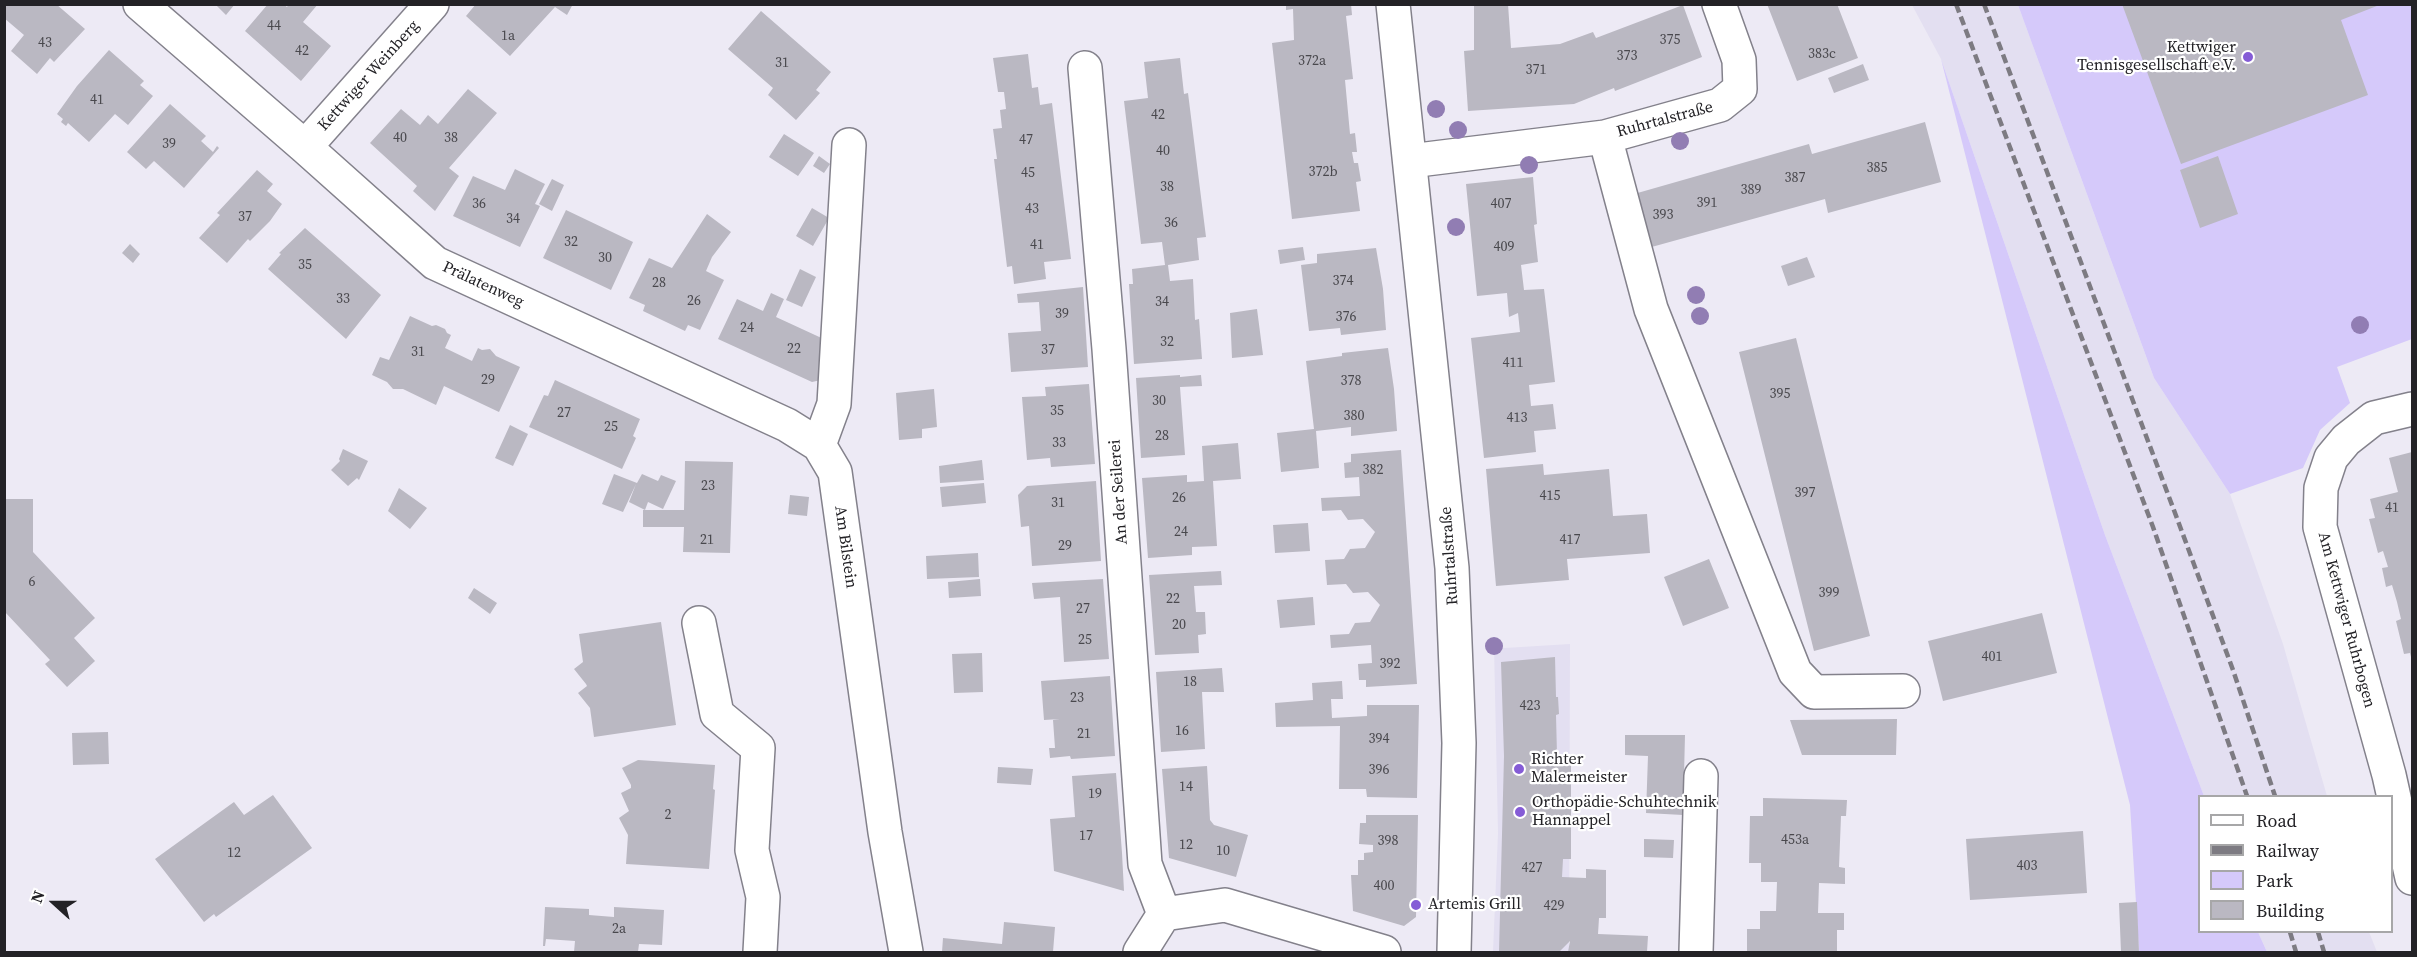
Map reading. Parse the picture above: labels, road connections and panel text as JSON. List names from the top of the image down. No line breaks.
{"streets":{"street":["Kettwiger Weinberg","Ruhrtalstraße","Prälatenweg","An der Seilerei","Am Bilstein","Am Kettwiger Ruhrbogen"]},"crossings":[["Kettwiger Weinberg","Prälatenweg"],["Prälatenweg","Am Bilstein"]],"places":["Kettwiger Tennisgesellschaft e.V.","Richter Malermeister","Orthopädie-Schuhtechnik Hannappel","Artemis Grill"],"house_numbers":["44","1a","375","43","42","383c","373","372a","31","371","41","42","40","38","47","39","40","385","372b","45","387","38","389","391","36","407","43","393","37","34","36","32","41","409","30","35","374","28","33","26","34","39","376","24","32","22","37","31","411","29","378","395","30","35","27","380","413","25","28","33","382","23","397","415","26","31","41","24","21","417","29","6","399","22","27","20","25","401","392","18","23","423","16","21","394","396","14","19","2","17","453a","398","12","10","12","403","427","400","429","2a"],"legend":["Road","Railway","Park","Building"],"north":"left"}
